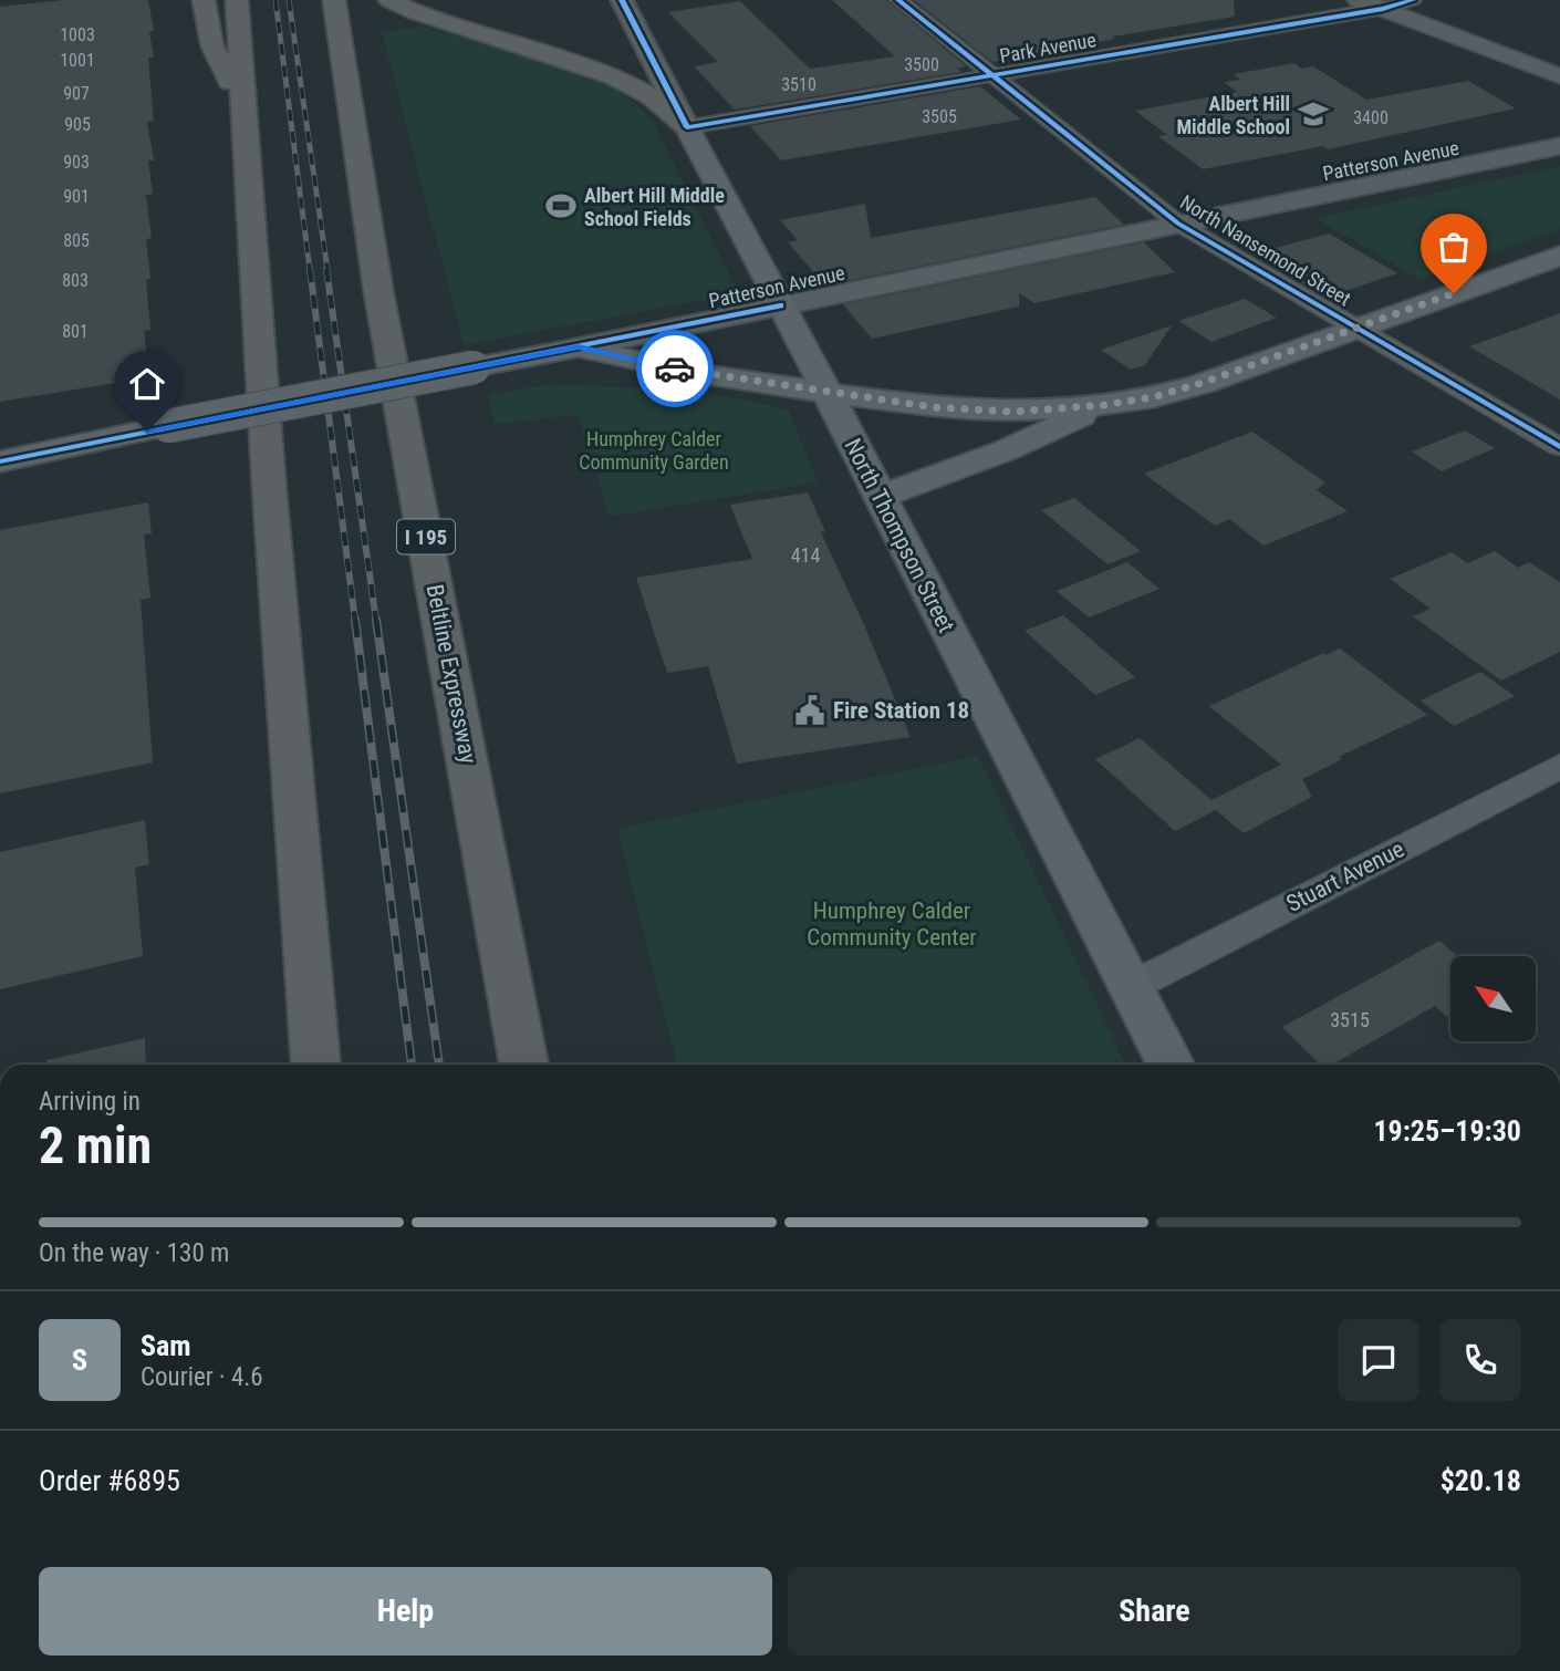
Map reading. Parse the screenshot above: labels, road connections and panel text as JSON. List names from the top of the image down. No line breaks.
{"streets":{"highway":["I 195","Beltline Expressway"],"main road":["Patterson Avenue","North Thompson Street"],"street":["Park Avenue","North Nansemond Street","Stuart Avenue"]},"crossings":[["Park Avenue","North Nansemond Street"],["Park Avenue","North Thompson Street"],["Patterson Avenue","North Nansemond Street"],["Patterson Avenue","North Thompson Street"],["North Thompson Street","Stuart Avenue"]],"parks":["Humphrey Calder Community Garden","Humphrey Calder Community Center"],"places":{"school or university":["Albert Hill Middle School"],"sports":["Albert Hill Middle School Fields"],"public building":["Fire Station 18"]},"house_numbers":["1003","1001","3500","3510","907","3505","3400","905","903","901","805","803","801","414","3515"],"north":"top left","page":{"heading":["2 min","Arriving in","19:25–19:30"],"panel":["Sam","Courier · 4.6","Order #6895","$20.18"],"bar":"On the way · 130 m","round":"S","buttons":["Help","Share"]}}
